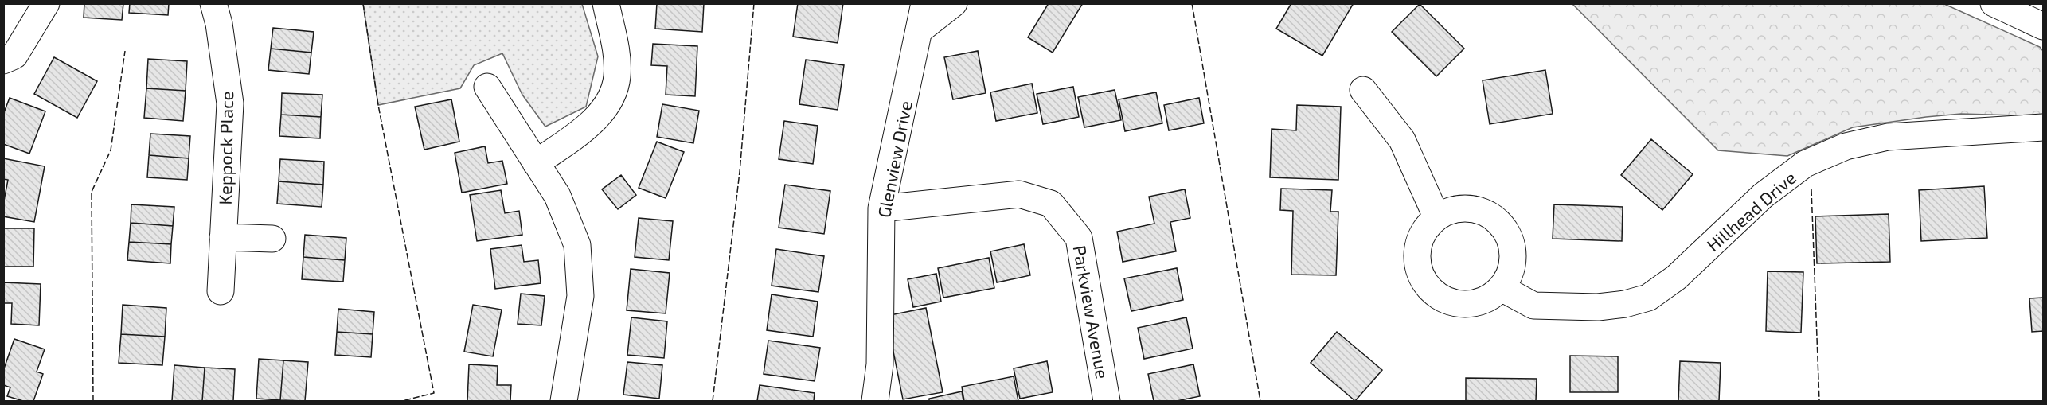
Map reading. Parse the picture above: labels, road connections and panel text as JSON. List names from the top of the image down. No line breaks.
{"streets":{"street":["Keppock Place","Glenview Drive","Hillhead Drive","Parkview Avenue"]},"crossings":[["Glenview Drive","Parkview Avenue"]]}
